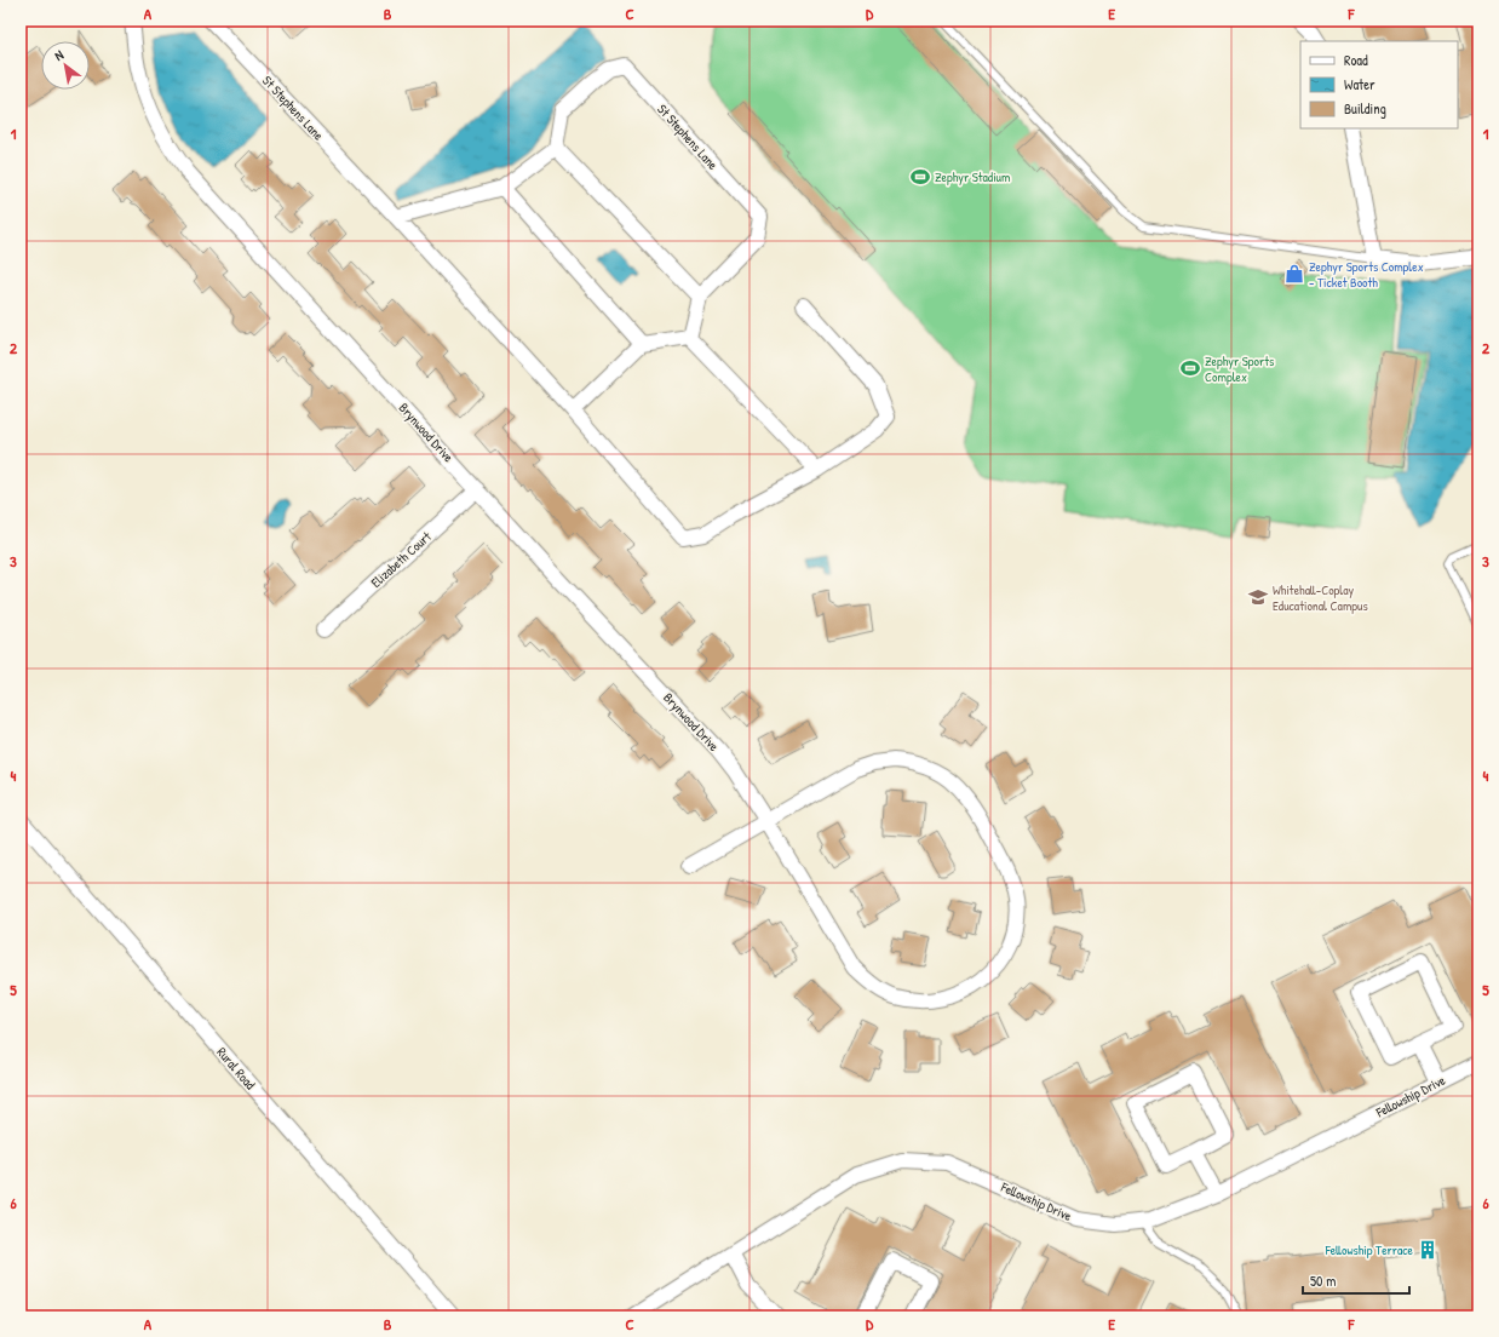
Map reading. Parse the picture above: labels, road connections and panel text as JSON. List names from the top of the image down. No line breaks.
{"streets":{"street":["St Stephens Lane","Brynwood Drive","Elizabeth Court","Rural Road","Fellowship Drive"]},"crossings":[["Brynwood Drive","Elizabeth Court"]],"places":{"sports":["Zephyr Stadium","Zephyr Sports Complex"],"shop":["Zephyr Sports Complex - Ticket Booth"],"school or university":["Whitehall-Coplay Educational Campus"],"building":["Fellowship Terrace"]},"legend":["Road","Water","Building"],"scale_bar":"50 m","north":"top left","grid":{"columns":["A","B","C","D","E","F"],"rows":["1","2","3","4","5","6"]}}
